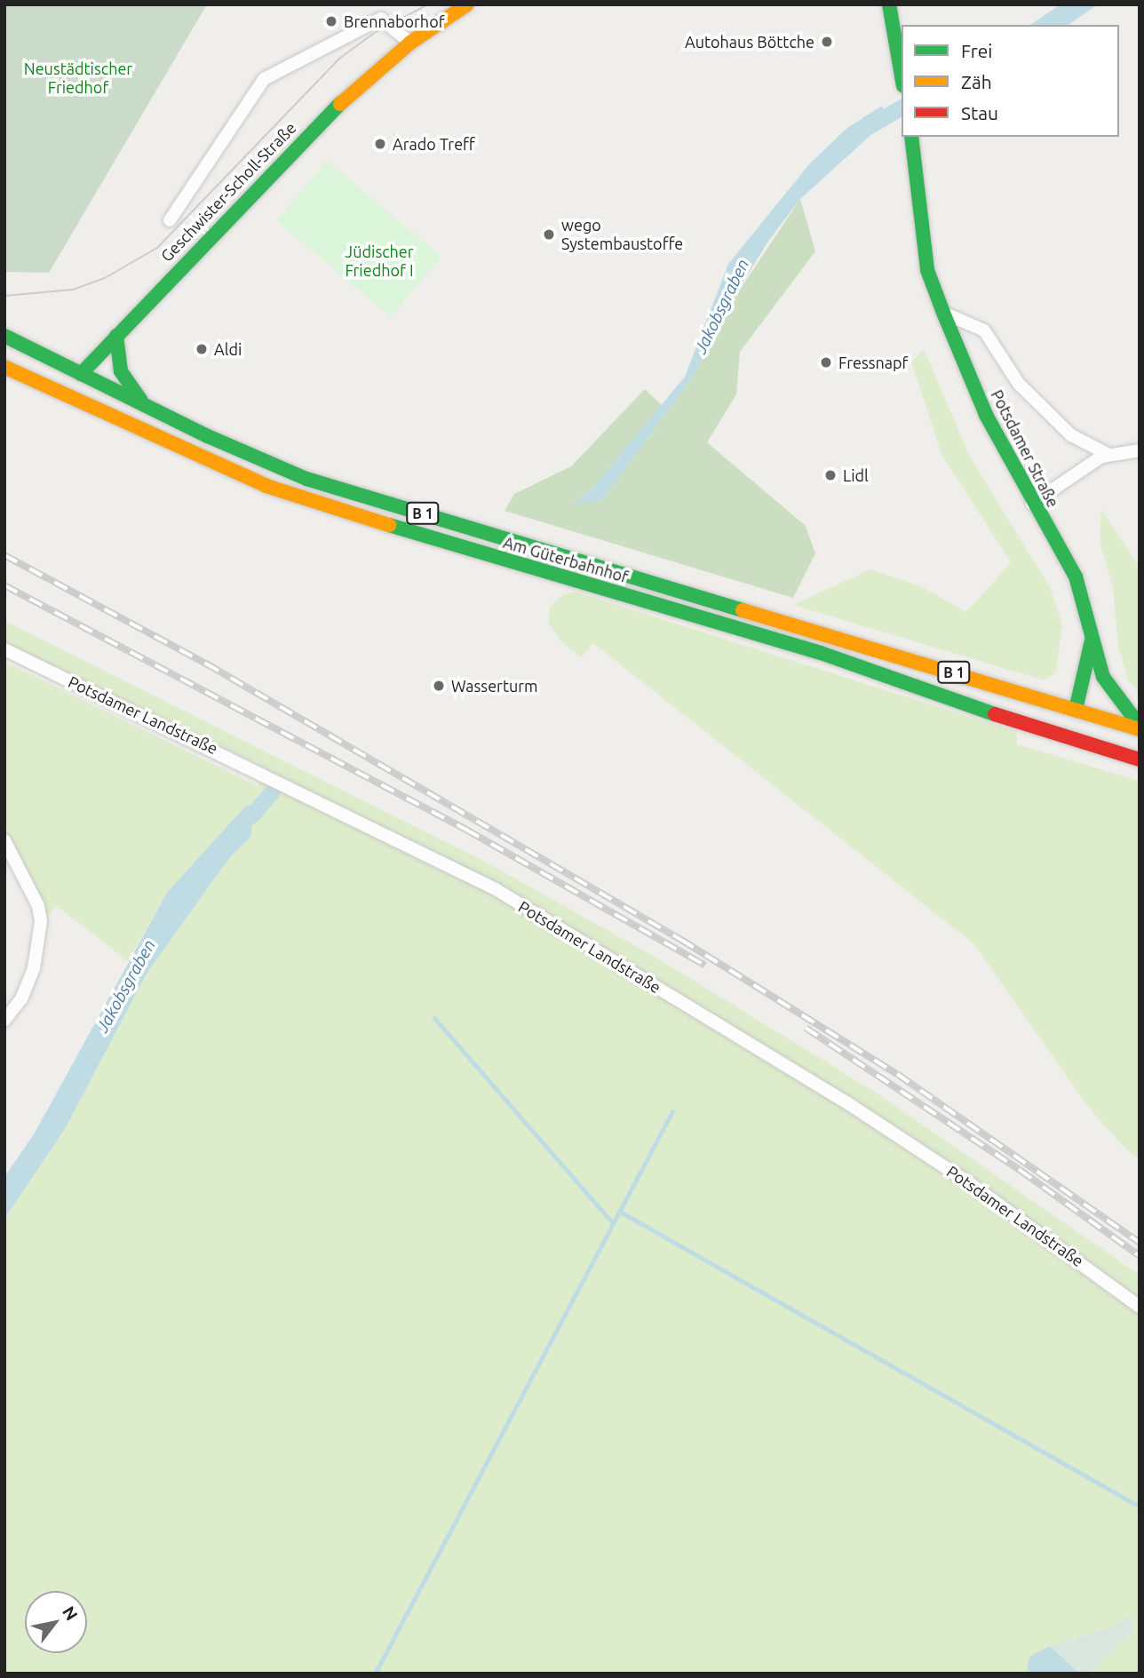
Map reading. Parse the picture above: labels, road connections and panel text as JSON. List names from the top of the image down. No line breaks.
{"streets":{"main road":["Geschwister-Scholl-Straße","Potsdamer Straße","B 1","Am Güterbahnhof"],"street":["Potsdamer Landstraße"]},"crossings":[["Geschwister-Scholl-Straße","B 1"],["Geschwister-Scholl-Straße","Am Güterbahnhof"],["Potsdamer Straße","B 1"],["Potsdamer Straße","Am Güterbahnhof"],["B 1","Am Güterbahnhof"]],"water":["Jakobsgraben"],"parks":["Neustädtischer Friedhof","Jüdischer Friedhof I"],"places":["Brennaborhof","Autohaus Böttche","Arado Treff","wego Systembaustoffe","Aldi","Fressnapf","Lidl","Wasserturm"],"legend":["Frei","Zäh","Stau"],"north":"top right"}
